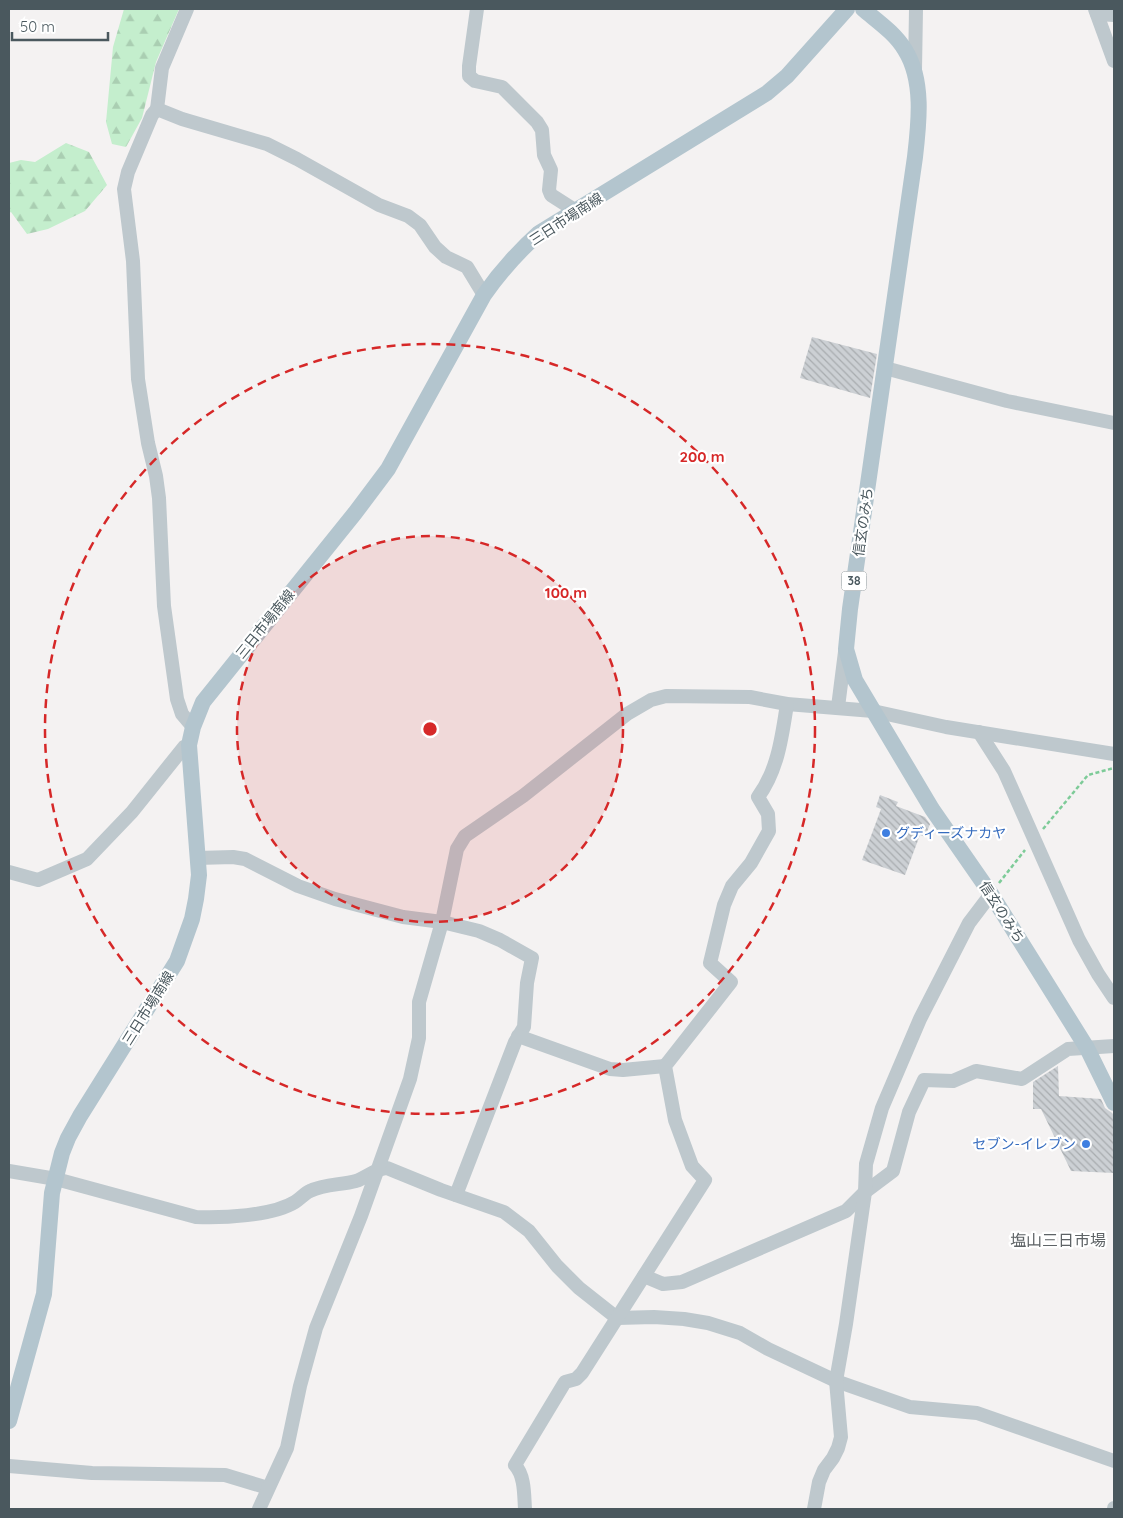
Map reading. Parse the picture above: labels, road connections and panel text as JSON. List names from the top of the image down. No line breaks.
{"streets":{"main road":["三日市場南線","信玄のみち","38"]},"districts":["塩山三日市場"],"places":["グディーズナカヤ","セブン-イレブン"],"scale_bar":"50 m","rings":["200 m","100 m"]}
